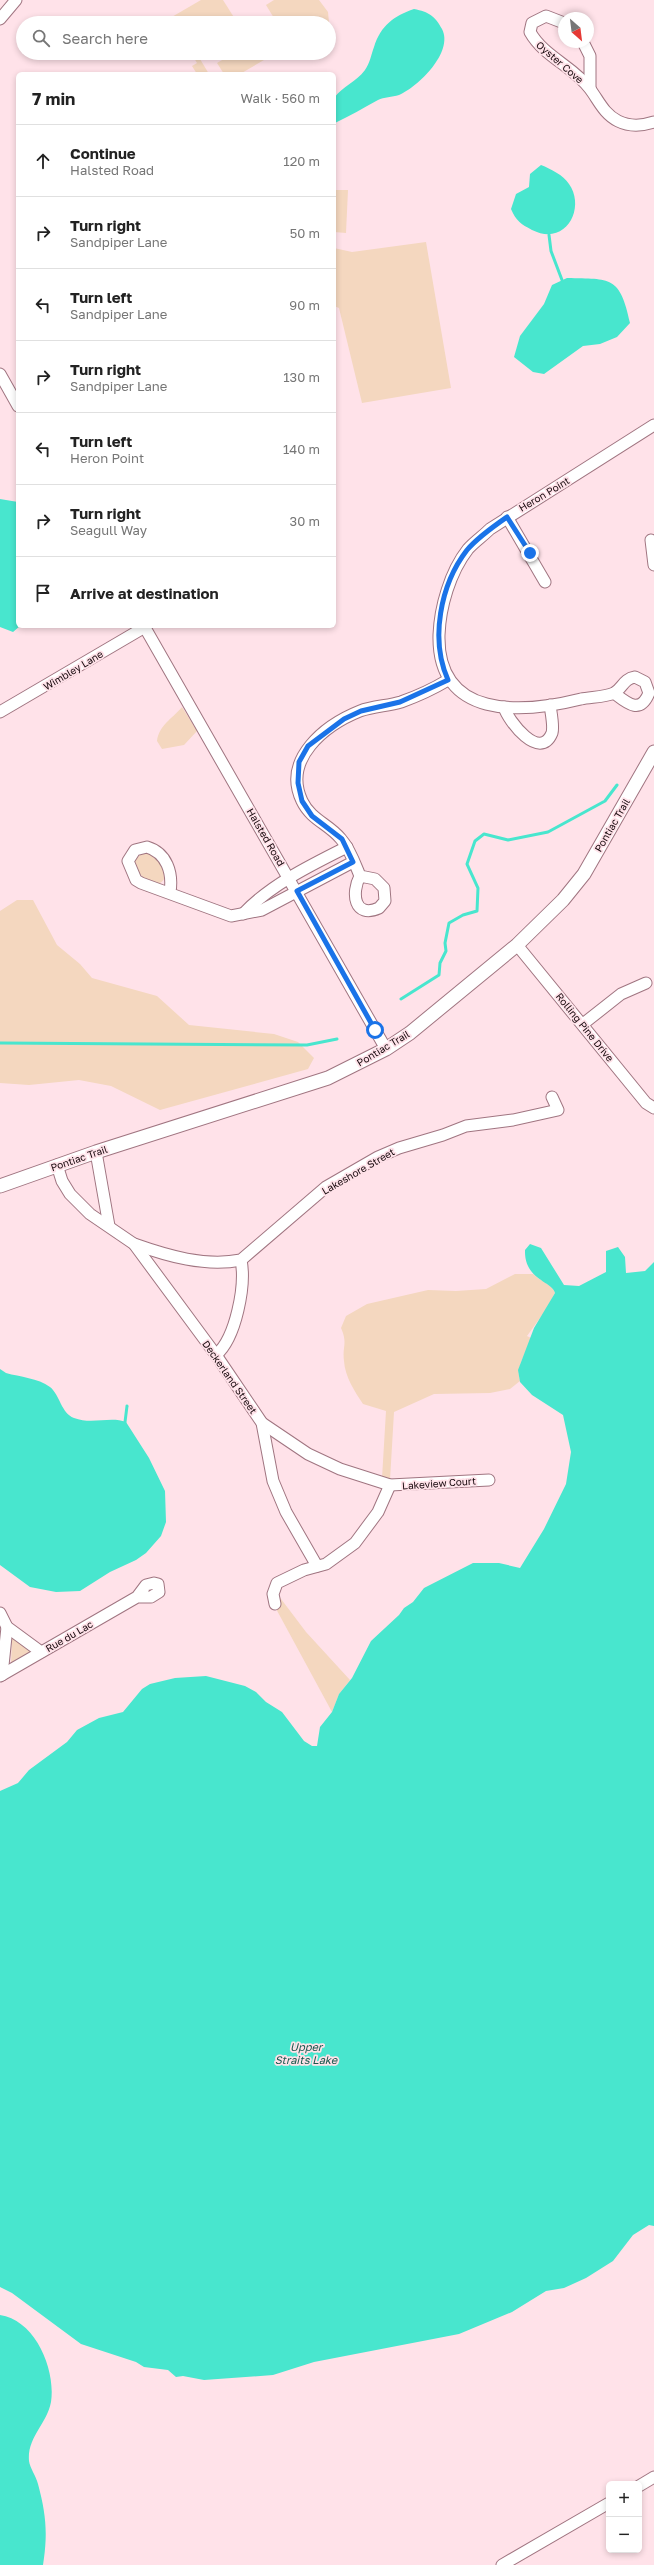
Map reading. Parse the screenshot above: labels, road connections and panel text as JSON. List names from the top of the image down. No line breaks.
{"streets":{"main road":["Pontiac Trail"],"street":["Oyster Cove","Heron Point","Wimbley Lane","Halsted Road","Rolling Pine Drive","Lakeshore Street","Deckerland Street","Lakeview Court","Rue du Lac"]},"crossings":[["Pontiac Trail","Halsted Road"],["Pontiac Trail","Rolling Pine Drive"],["Pontiac Trail","Deckerland Street"]],"water":["Upper Straits Lake"],"north":"bottom right","page":{"search":"Search here","heading":["7 min","Walk · 560 m"],"list":[["Continue","Halsted Road","120 m"],["Turn right","Sandpiper Lane","50 m"],["Turn left","Sandpiper Lane","90 m"],["Turn right","Sandpiper Lane","130 m"],["Turn left","Heron Point","140 m"],["Turn right","Seagull Way","30 m"],"Arrive at destination"],"map_buttons":["+","−"]}}
